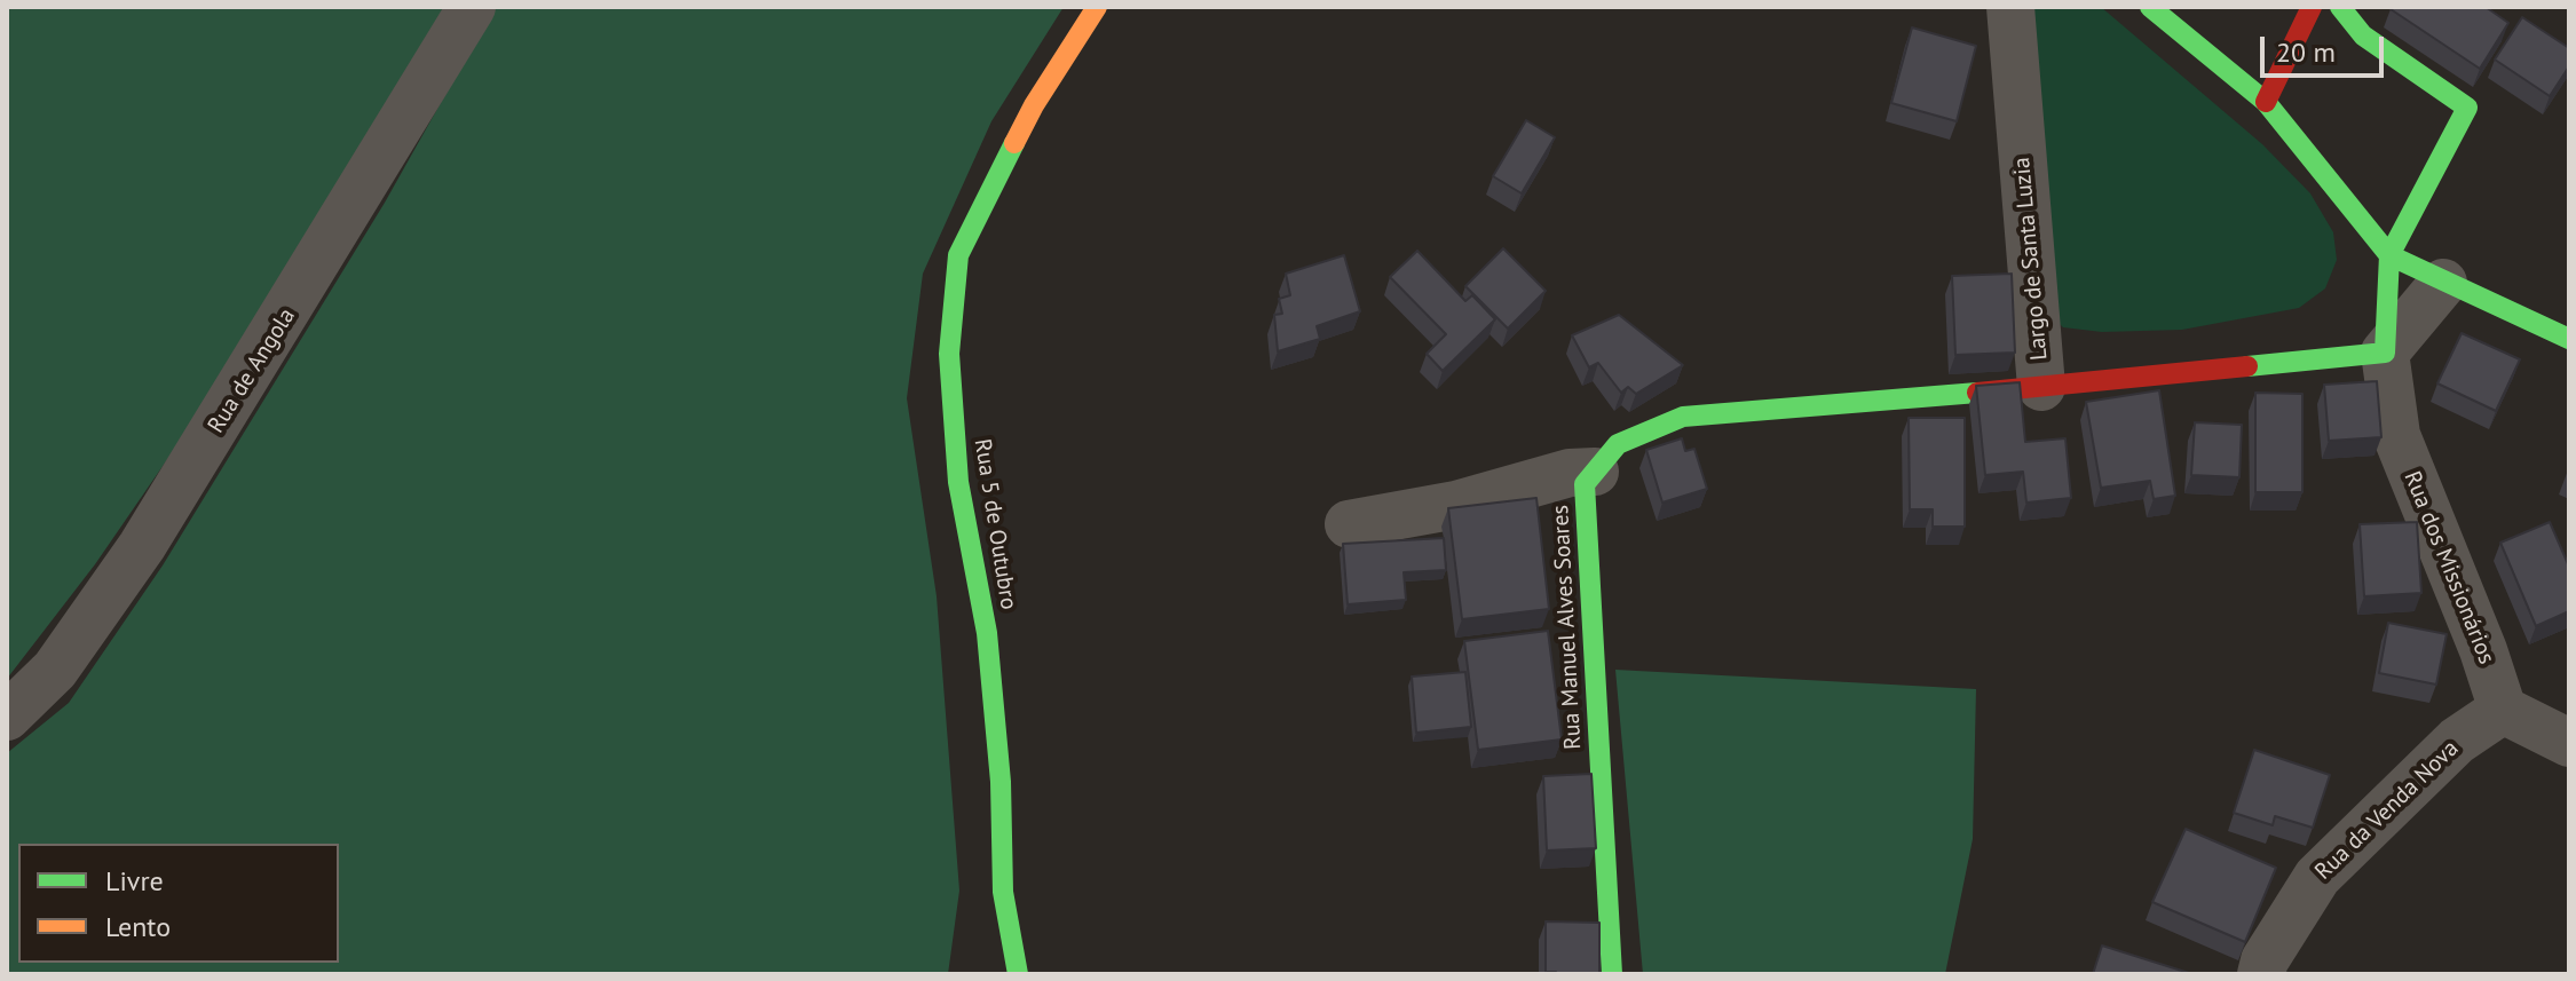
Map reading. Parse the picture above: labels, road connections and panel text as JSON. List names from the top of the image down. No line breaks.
{"streets":{"street":["Largo de Santa Luzia","Rua de Angola","Rua 5 de Outubro","Rua dos Missionários","Rua Manuel Alves Soares","Rua da Venda Nova"]},"crossings":[["Largo de Santa Luzia","Rua dos Missionários"],["Rua dos Missionários","Rua da Venda Nova"]],"legend":["Livre","Lento"],"scale_bar":"20 m"}
